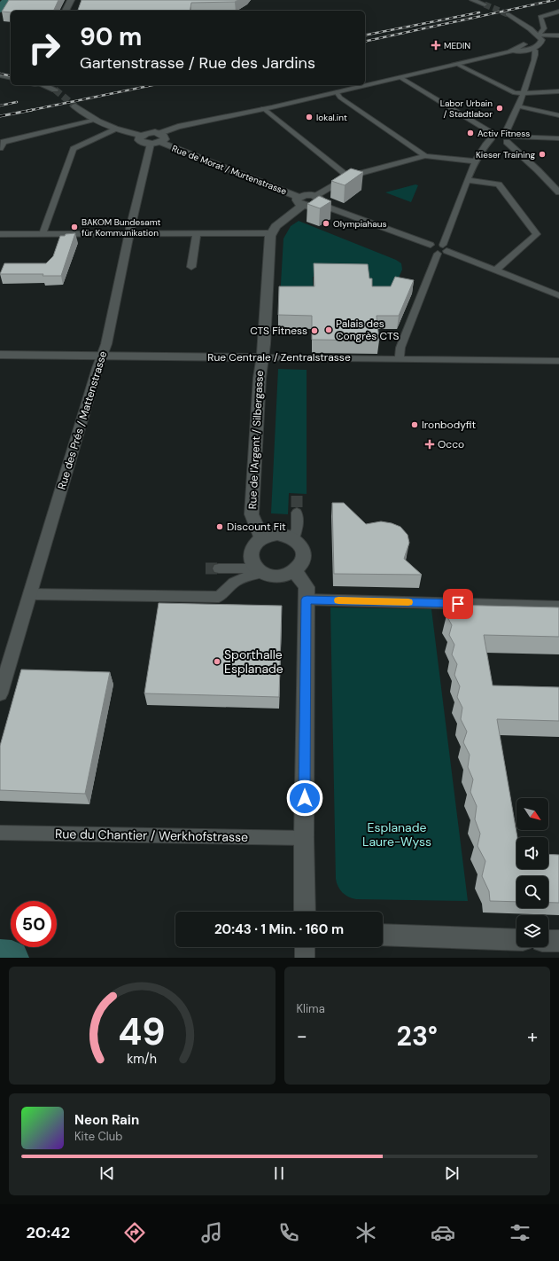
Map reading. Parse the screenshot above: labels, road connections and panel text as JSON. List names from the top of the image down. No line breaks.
{"streets":{"main road":["Rue de Morat / Murtenstrasse","Rue Centrale / Zentralstrasse","Rue de l'Argent / Silbergasse"],"street":["Rue des Prés / Mattenstrasse","Rue du Chantier / Werkhofstrasse"]},"crossings":[["Rue de Morat / Murtenstrasse","Rue des Prés / Mattenstrasse"],["Rue Centrale / Zentralstrasse","Rue des Prés / Mattenstrasse"],["Rue Centrale / Zentralstrasse","Rue de l'Argent / Silbergasse"]],"parks":["Esplanade Laure-Wyss"],"places":{"health":["MEDIN","Occo"],"other":["Labor Urbain / Stadtlabor","lokal.int","Activ Fitness","Kieser Training","Olympiahaus","BAKOM Bundesamt für Kommunikation","Palais des Congrès CTS","CTS Fitness","Ironbodyfit","Discount Fit","Sporthalle Esplanade"]},"north":"bottom right","page":{"turn":["90 m","Gartenstrasse / Rue des Jardins"],"limit":"50","trip":"20:43 · 1 Min. · 160 m","tile":"Klima","heat":["−","23°","+"],"song":["Neon Rain","Kite Club"],"tabs":"20:42","gauge":["49","km/h"]}}
